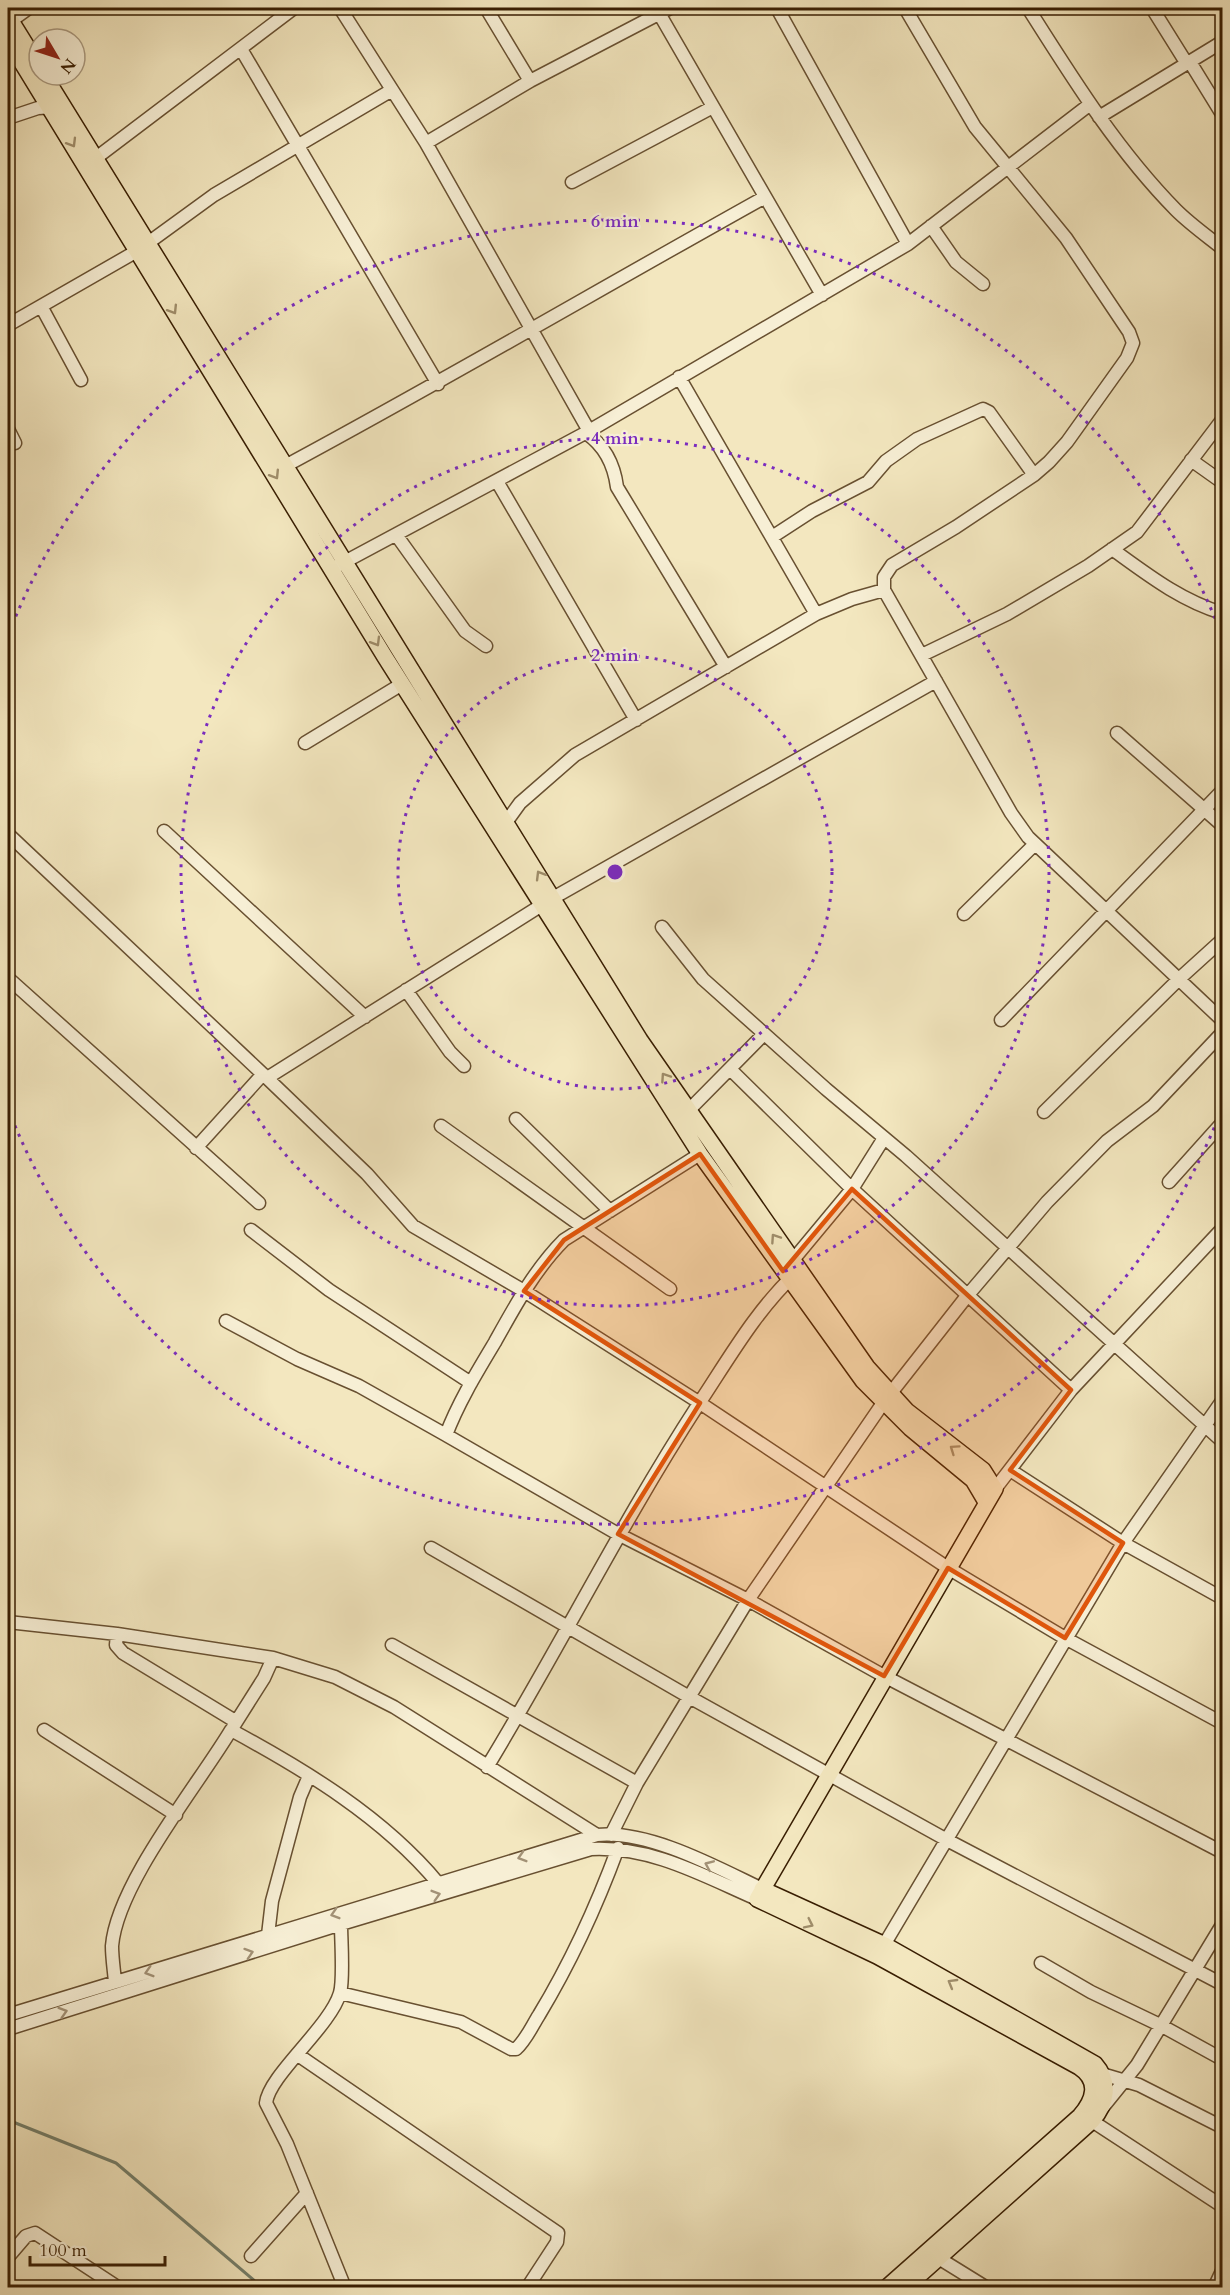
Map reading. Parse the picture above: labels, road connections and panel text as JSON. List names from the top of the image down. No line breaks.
{"scale_bar":"100 m","north":"bottom right","rings":["6 min","4 min","2 min"]}
